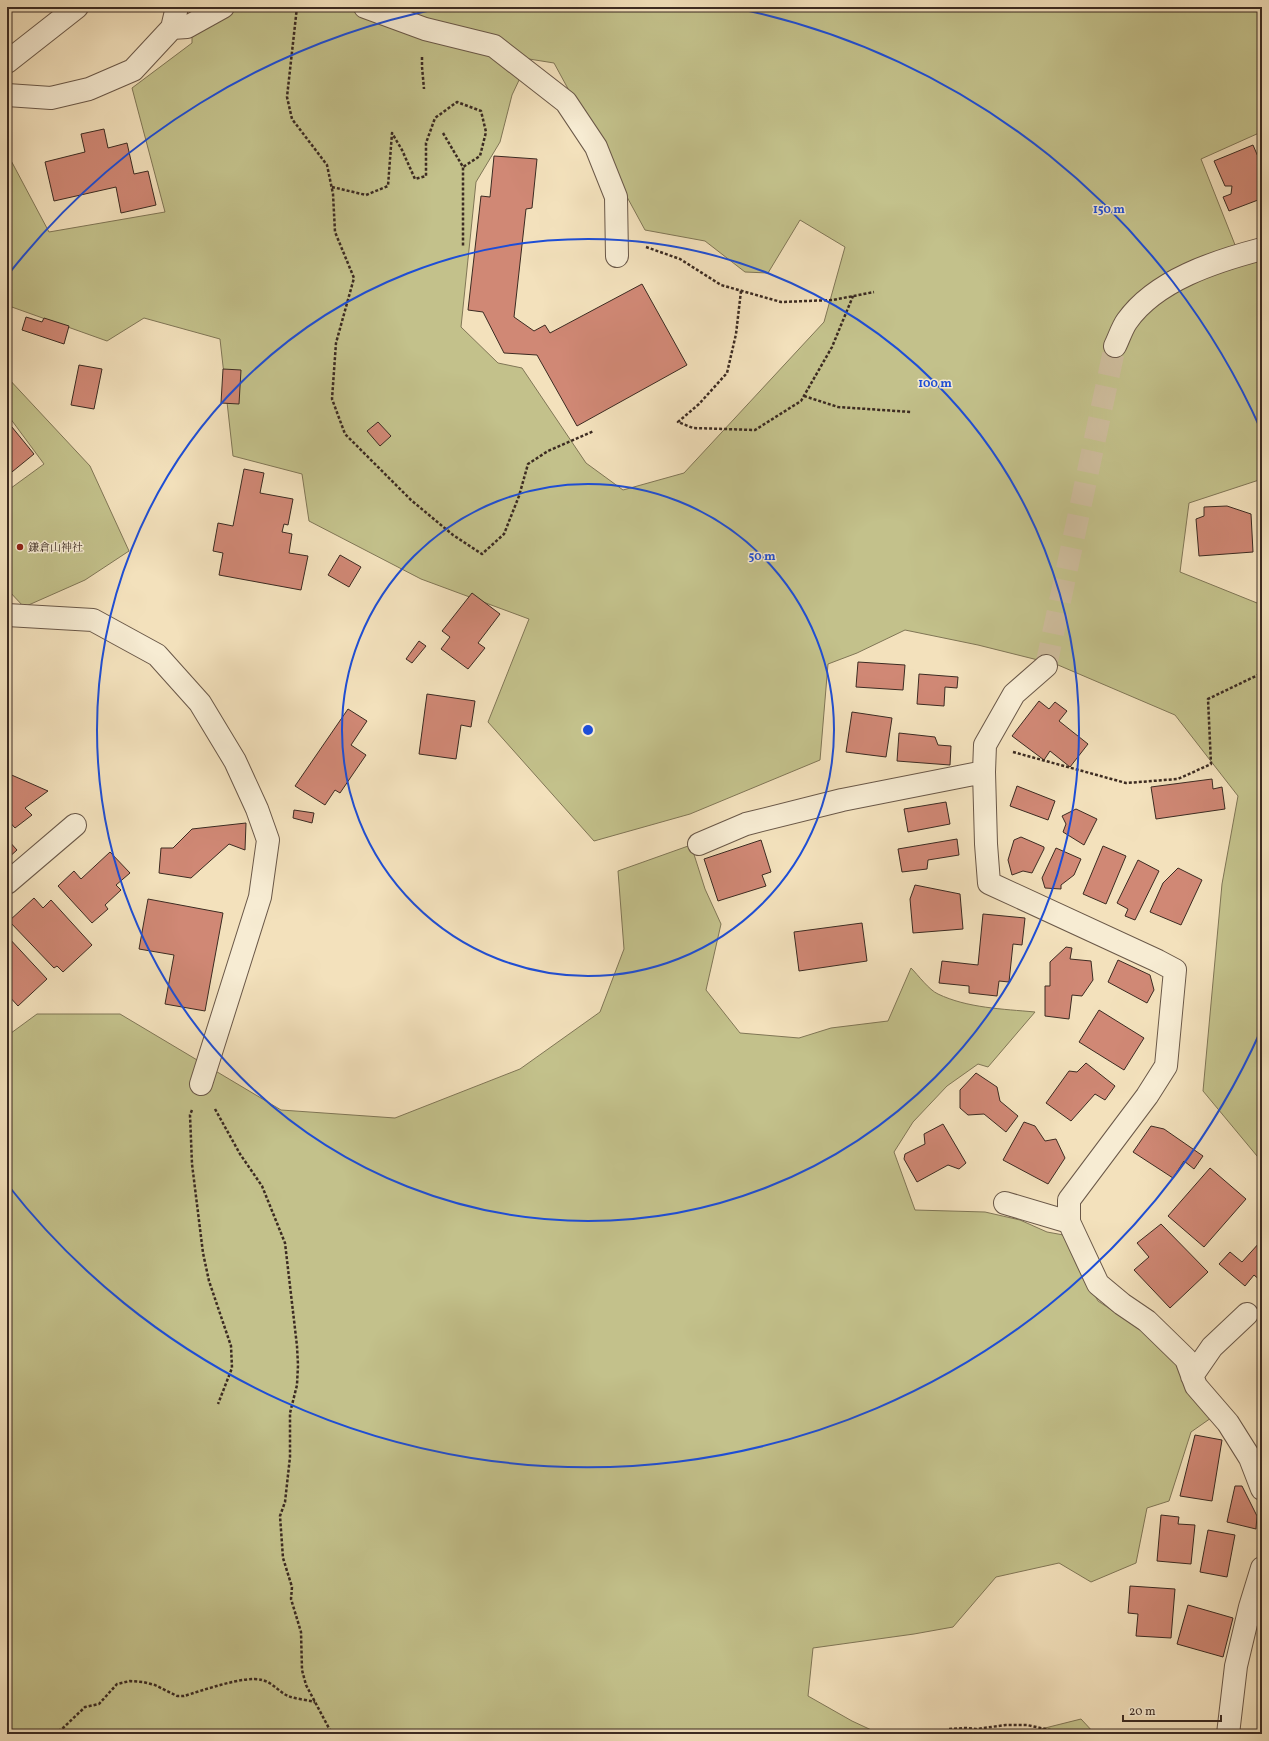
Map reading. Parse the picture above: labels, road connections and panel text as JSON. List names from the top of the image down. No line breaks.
{"places":["鎌倉山神社"],"scale_bar":"20 m","rings":["150 m","100 m","50 m"]}
